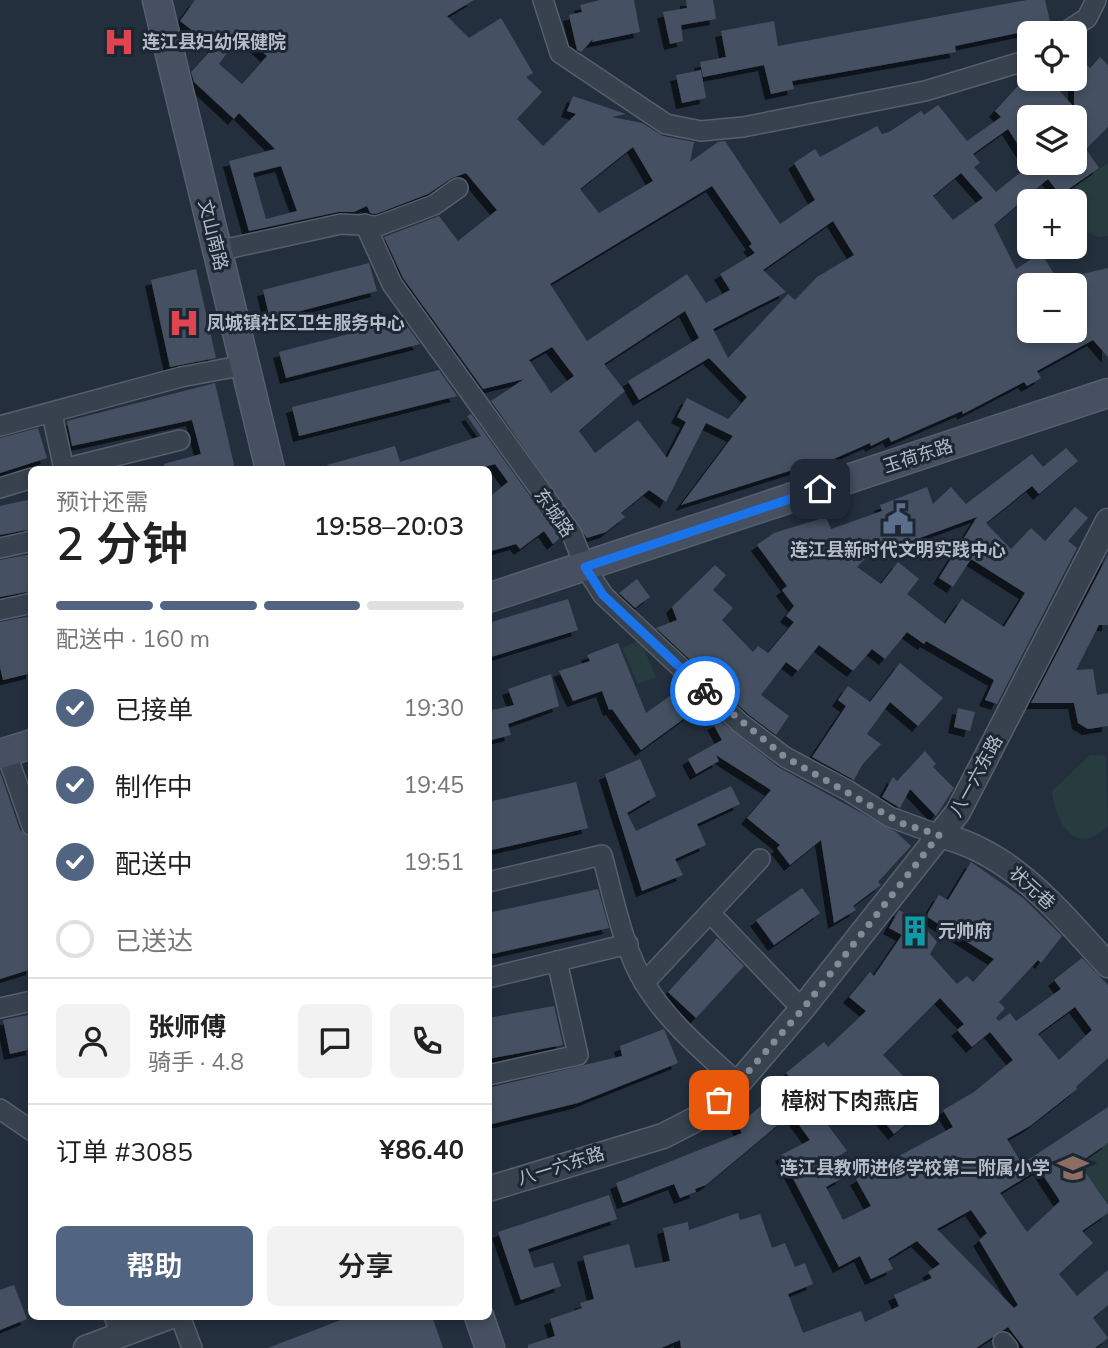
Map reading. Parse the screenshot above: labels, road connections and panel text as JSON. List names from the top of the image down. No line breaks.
{"streets":{"main road":["文山南路","玉荷东路"],"street":["东城路","八一六东路","状元巷"]},"crossings":[["玉荷东路","东城路"],["东城路","八一六东路"],["东城路","状元巷"],["八一六东路","状元巷"]],"places":{"hospital":["连江县妇幼保健院","凤城镇社区卫生服务中心"],"public building":["连江县新时代文明实践中心"],"building":["元帅府"],"other":["樟树下肉燕店"],"school or university":["连江县教师进修学校第二附属小学"]},"page":{"map_buttons":["+","−"],"heading":["2 分钟","预计还需","19:58–20:03"],"panel":["张师傅","骑手 · 4.8","订单 #3085","¥86.40"],"bar":"配送中 · 160 m","list":[["已接单","19:30"],["制作中","19:45"],["配送中","19:51"],"已送达"],"bubble":"樟树下肉燕店","buttons":["帮助","分享"]}}
